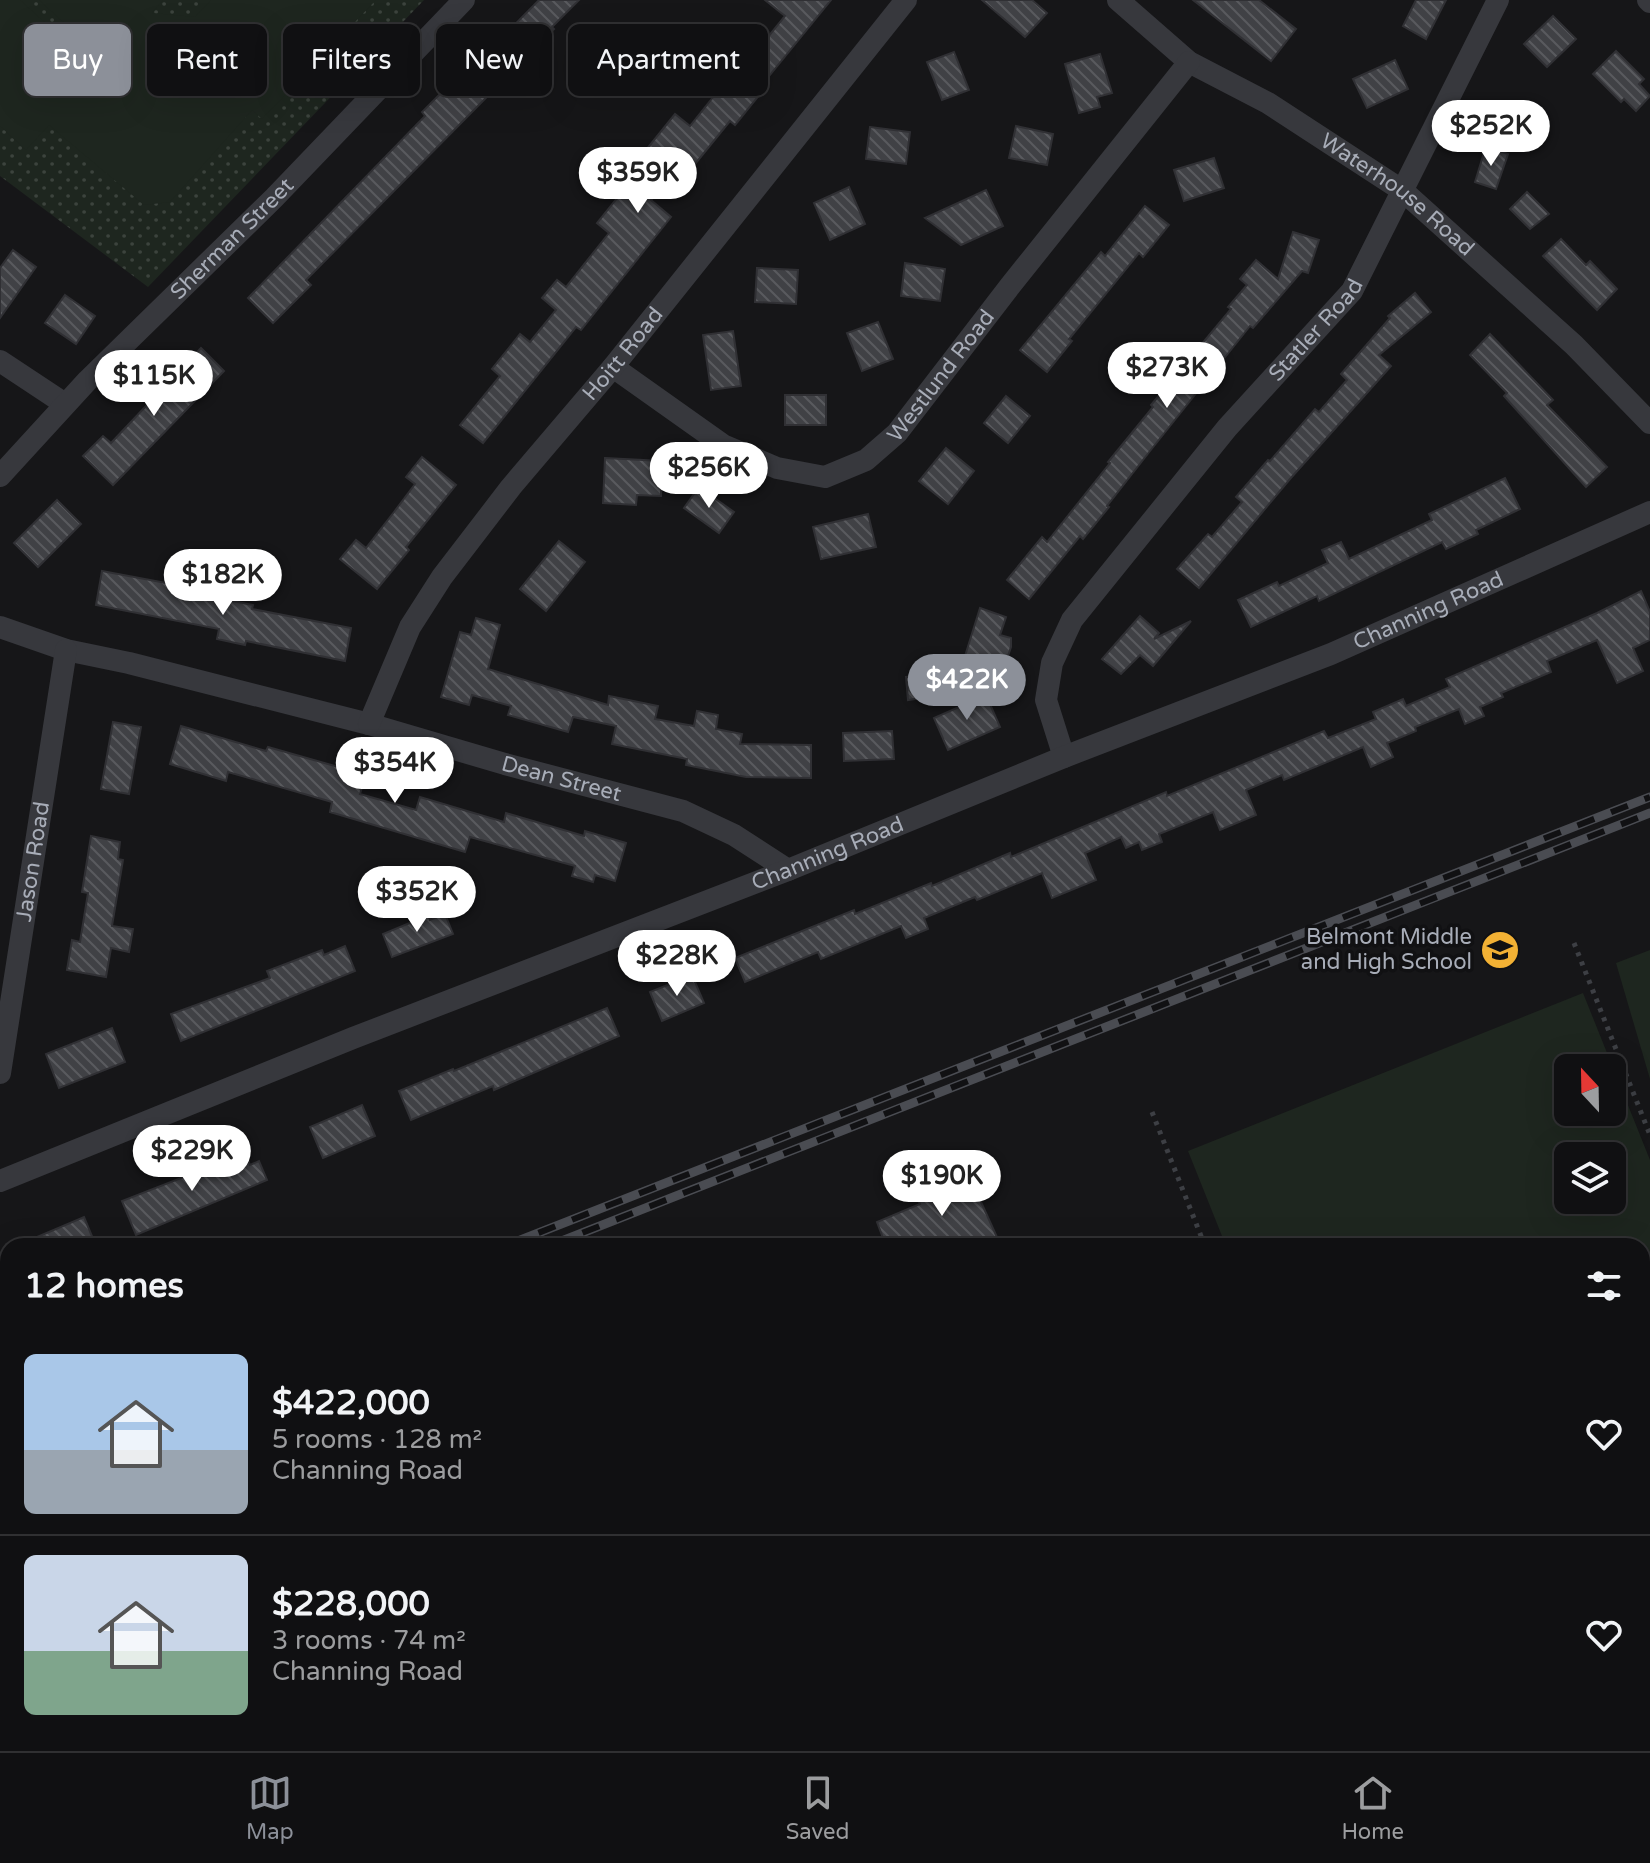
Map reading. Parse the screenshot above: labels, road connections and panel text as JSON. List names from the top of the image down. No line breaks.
{"streets":{"street":["Waterhouse Road","Sherman Street","Statler Road","Hoitt Road","Westlund Road","Channing Road","Dean Street","Jason Road"]},"crossings":[["Waterhouse Road","Statler Road"],["Waterhouse Road","Westlund Road"],["Statler Road","Channing Road"],["Hoitt Road","Westlund Road"],["Hoitt Road","Dean Street"],["Channing Road","Dean Street"],["Dean Street","Jason Road"]],"places":{"school or university":["Belmont Middle and High School"]},"north":"top","page":{"chip":["Buy","Rent","Filters","New","Apartment"],"price":["$252K","$359K","$273K","$115K","$256K","$182K","$422K","$354K","$352K","$228K","$229K","$190K"],"heading":"12 homes","list":[{"name":"$422,000","note":"5 rooms · 128 m² · Channing Road"},{"name":"$228,000","note":"3 rooms · 74 m² · Channing Road"}],"tabs":["Map","Saved","Home"]}}
